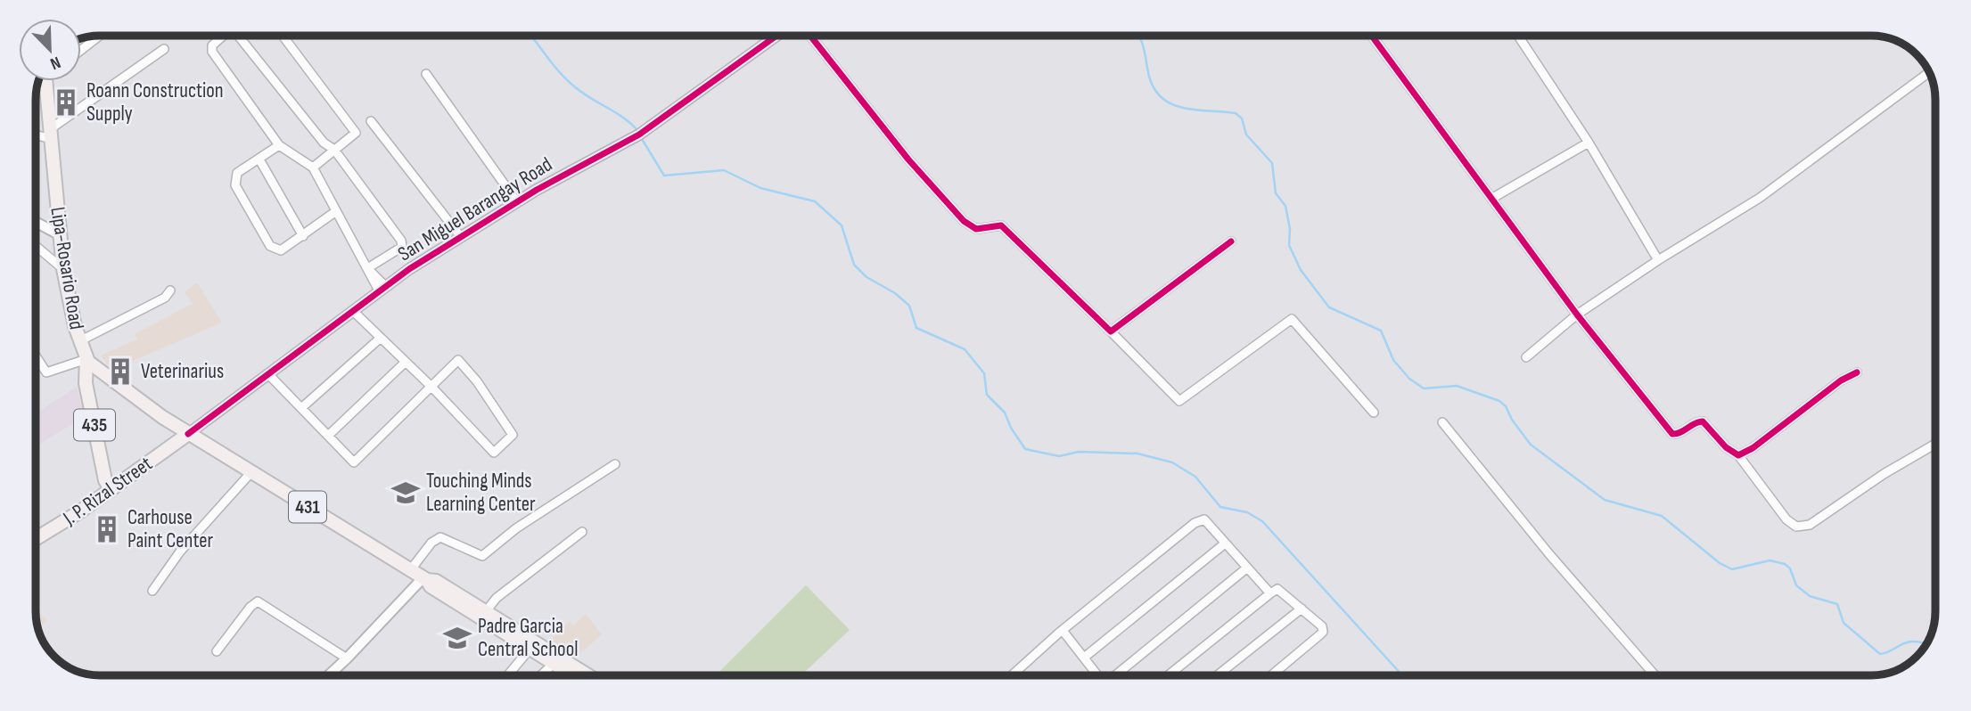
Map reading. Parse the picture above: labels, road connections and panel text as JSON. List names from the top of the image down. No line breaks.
{"streets":{"main road":["Lipa-Rosario Road","435","J. P. Rizal Street","431"],"street":["San Miguel Barangay Road"]},"crossings":[["San Miguel Barangay Road","Lipa-Rosario Road"],["San Miguel Barangay Road","J. P. Rizal Street"],["Lipa-Rosario Road","435"],["Lipa-Rosario Road","J. P. Rizal Street"],["435","J. P. Rizal Street"]],"places":{"building":["Roann Construction Supply","Veterinarius","Carhouse Paint Center"],"school or university":["Touching Minds Learning Center","Padre Garcia Central School"]},"north":"bottom right"}
